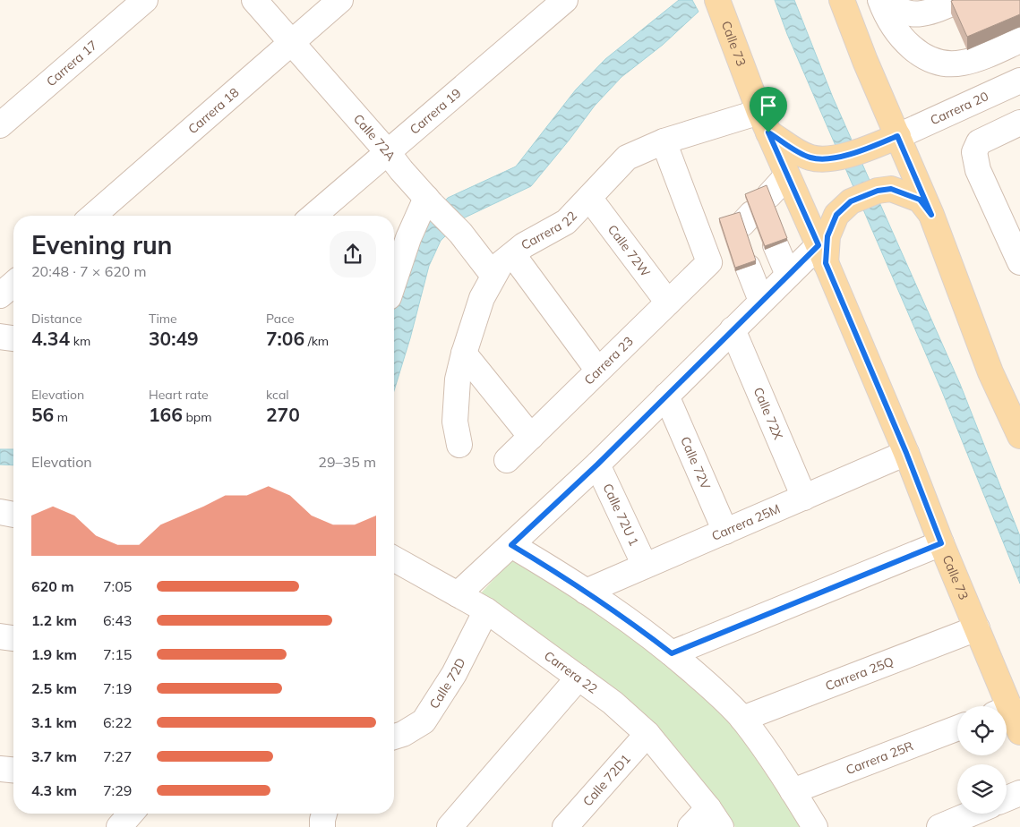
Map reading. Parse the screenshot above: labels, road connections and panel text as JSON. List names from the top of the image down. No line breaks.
{"streets":{"main road":["Calle 73"],"street":["Carrera 17","Carrera 20","Carrera 19","Carrera 18","Calle 72A","Carrera 22","Calle 72W","Carrera 23","Calle 72X","Calle 72V","Calle 72U 1","Carrera 25M","Carrera 25Q","Calle 72D","Carrera 25R","Calle 72D1"]},"crossings":[["Calle 73","Carrera 22"],["Calle 73","Carrera 25M"],["Calle 73","Carrera 25Q"],["Carrera 19","Calle 72A"],["Carrera 18","Calle 72A"],["Calle 72A","Carrera 22"],["Carrera 22","Calle 72W"],["Carrera 22","Carrera 23"],["Carrera 22","Calle 72D"],["Carrera 22","Calle 72D1"],["Calle 72W","Carrera 23"],["Calle 72X","Carrera 25M"],["Calle 72V","Carrera 25M"],["Calle 72U 1","Carrera 25M"]],"page":{"heading":["Evening run","20:48 · 7 × 620 m"],"stats":[["Distance","4.34 km"],["Time","30:49"],["Pace","7:06 /km"],["Elevation","56 m"],["Heart rate","166 bpm"],["kcal","270"]],"chart":["Elevation","29–35 m"],"list":[{"name":"620 m","note":"7:05"},{"name":"1.2 km","note":"6:43"},{"name":"1.9 km","note":"7:15"},{"name":"2.5 km","note":"7:19"},{"name":"3.1 km","note":"6:22"},{"name":"3.7 km","note":"7:27"},{"name":"4.3 km","note":"7:29"}]}}
